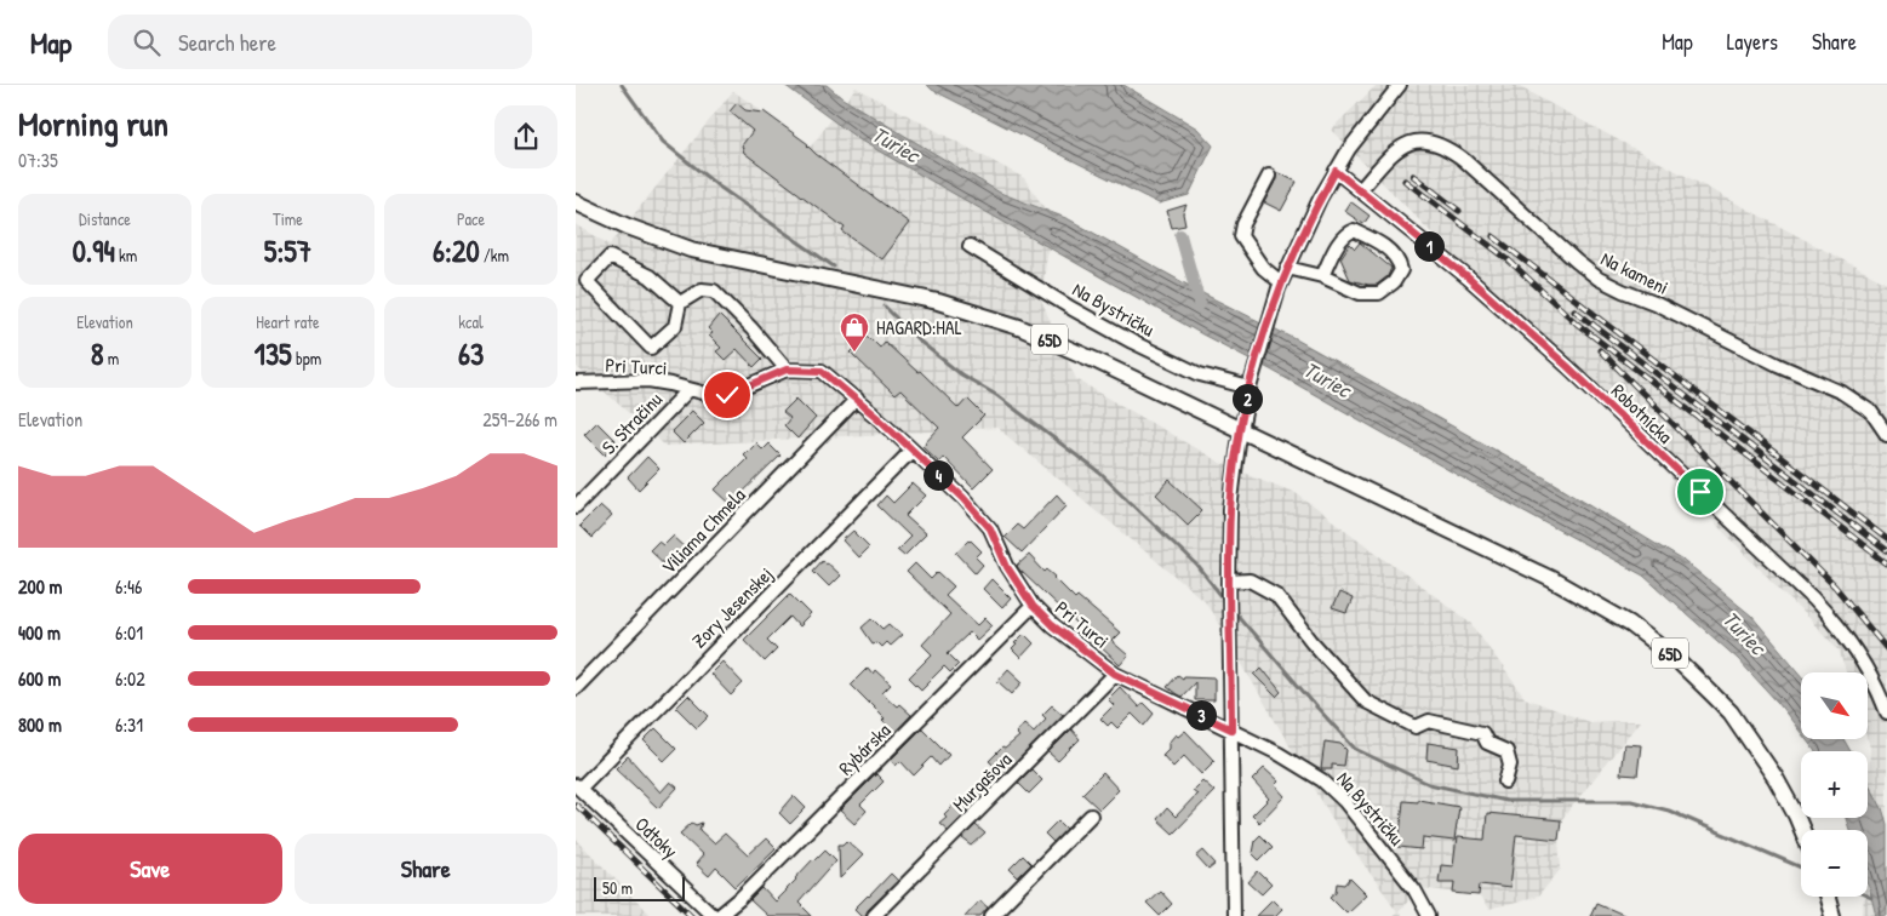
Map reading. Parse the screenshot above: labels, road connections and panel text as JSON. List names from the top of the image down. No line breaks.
{"streets":{"main road":["65D"],"street":["Na kameni","Na Bystričku","Pri Turci","Robotnícka","S. Stračinu","Viliama Chmela","Zory Jesenskej","Rybárska","Murgašova","Odtoky"]},"crossings":[["Na kameni","Robotnícka"],["Na Bystričku","Pri Turci"],["Pri Turci","S. Stračinu"],["Pri Turci","Viliama Chmela"],["Pri Turci","Zory Jesenskej"],["Pri Turci","Rybárska"],["Pri Turci","Murgašova"],["Zory Jesenskej","Odtoky"]],"water":["Turiec"],"places":{"shop":["HAGARD:HAL"]},"scale_bar":"50 m","north":"bottom right","page":{"header":"Map","search":"Search here","nav":["Map","Layers","Share"],"heading":["Morning run","07:35"],"stats":[["Distance","0.94 km"],["Time","5:57"],["Pace","6:20 /km"],["Elevation","8 m"],["Heart rate","135 bpm"],["kcal","63"]],"pins":["1","2","4","3"],"chart":["Elevation","259–266 m"],"list":[{"name":"200 m","note":"6:46"},{"name":"400 m","note":"6:01"},{"name":"600 m","note":"6:02"},{"name":"800 m","note":"6:31"}],"map_buttons":["+","−"],"buttons":["Save","Share"],"scale":"50 m"}}
